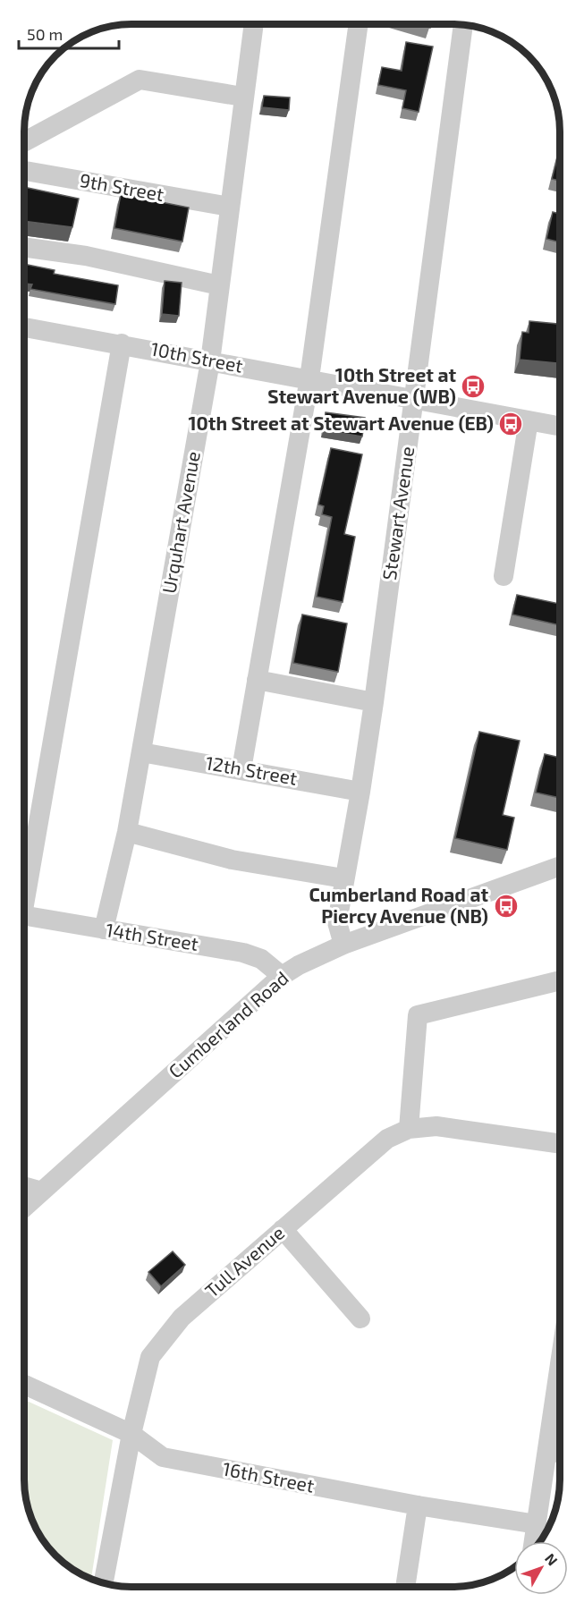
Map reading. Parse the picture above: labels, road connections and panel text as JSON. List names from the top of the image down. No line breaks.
{"streets":{"street":["9th Street","10th Street","Stewart Avenue","Urquhart Avenue","12th Street","14th Street","Cumberland Road","Tull Avenue","16th Street"]},"crossings":[["9th Street","Urquhart Avenue"],["10th Street","Stewart Avenue"],["10th Street","Urquhart Avenue"],["Stewart Avenue","12th Street"],["Stewart Avenue","Cumberland Road"],["Urquhart Avenue","12th Street"],["Urquhart Avenue","14th Street"],["14th Street","Cumberland Road"],["Tull Avenue","16th Street"]],"places":{"bus stop":["10th Street at Stewart Avenue (WB)","10th Street at Stewart Avenue (EB)","Cumberland Road at Piercy Avenue (NB)"]},"scale_bar":"50 m","north":"top right"}
